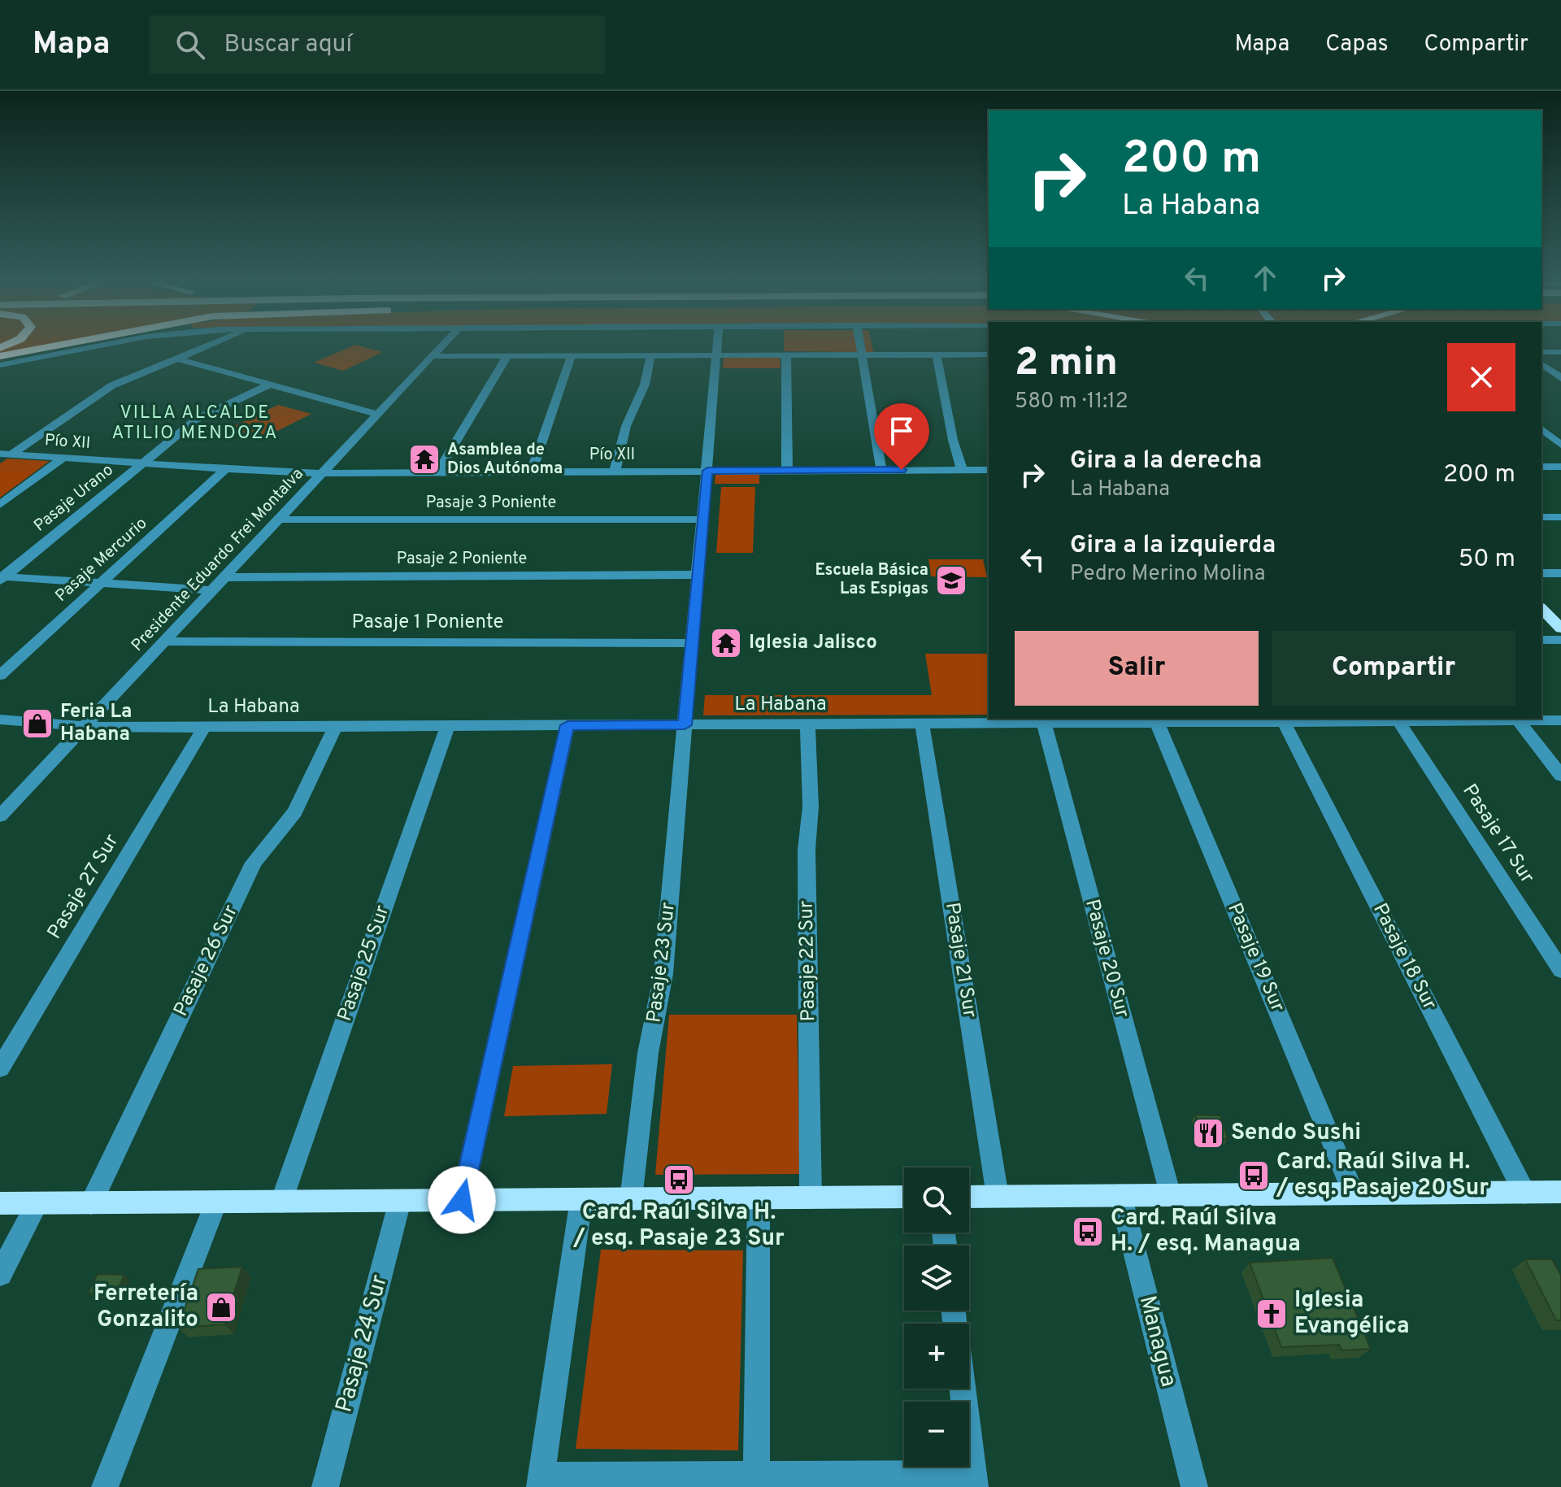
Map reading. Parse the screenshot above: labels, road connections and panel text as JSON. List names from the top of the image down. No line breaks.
{"streets":{"street":["Pío XII","Pasaje Urano","Pasaje 3 Poniente","Pasaje 2 Poniente","Pasaje Mercurio","Presidente Eduardo Frei Montalva","Pasaje 1 Poniente","La Habana","Pasaje 17 Sur","Pasaje 27 Sur","Pasaje 18 Sur","Pasaje 19 Sur","Pasaje 20 Sur","Pasaje 21 Sur","Pasaje 26 Sur","Pasaje 22 Sur","Pasaje 23 Sur","Pasaje 25 Sur","Managua","Pasaje 24 Sur"]},"crossings":[["Pío XII","Pasaje Urano"],["Pío XII","Pasaje Mercurio"],["Pío XII","Presidente Eduardo Frei Montalva"],["Pío XII","Pasaje 23 Sur"],["Pasaje 3 Poniente","Presidente Eduardo Frei Montalva"],["Pasaje 3 Poniente","Pasaje 23 Sur"],["Pasaje 2 Poniente","Presidente Eduardo Frei Montalva"],["Pasaje 2 Poniente","Pasaje 23 Sur"],["Presidente Eduardo Frei Montalva","Pasaje 1 Poniente"],["Presidente Eduardo Frei Montalva","La Habana"],["Pasaje 1 Poniente","Pasaje 23 Sur"],["La Habana","Pasaje 17 Sur"],["La Habana","Pasaje 27 Sur"],["La Habana","Pasaje 18 Sur"],["La Habana","Pasaje 19 Sur"],["La Habana","Pasaje 20 Sur"],["La Habana","Pasaje 21 Sur"],["La Habana","Pasaje 26 Sur"],["La Habana","Pasaje 22 Sur"],["La Habana","Pasaje 23 Sur"],["La Habana","Pasaje 25 Sur"]],"districts":["VILLA ALCALDE ATILIO MENDOZA"],"places":{"temple":["Asamblea de Dios Autónoma","Iglesia Jalisco"],"school or university":["Escuela Básica Las Espigas"],"shop":["Feria La Habana","Ferretería Gonzalito"],"restaurant":["Sendo Sushi"],"bus stop":["Card. Raúl Silva H. / esq. Pasaje 20 Sur","Card. Raúl Silva H. / esq. Pasaje 23 Sur","Card. Raúl Silva H. / esq. Managua"],"church":["Iglesia Evangélica"]},"page":{"header":"Mapa","search":"Buscar aquí","nav":["Mapa","Capas","Compartir"],"turn":["200 m","La Habana"],"heading":["2 min","580 m · 11:12"],"list":[{"name":"Gira a la derecha","note":"La Habana","value":"200 m"},{"name":"Gira a la izquierda","note":"Pedro Merino Molina","value":"50 m"}],"buttons":["Salir","Compartir"],"map_buttons":["+","−"]}}
